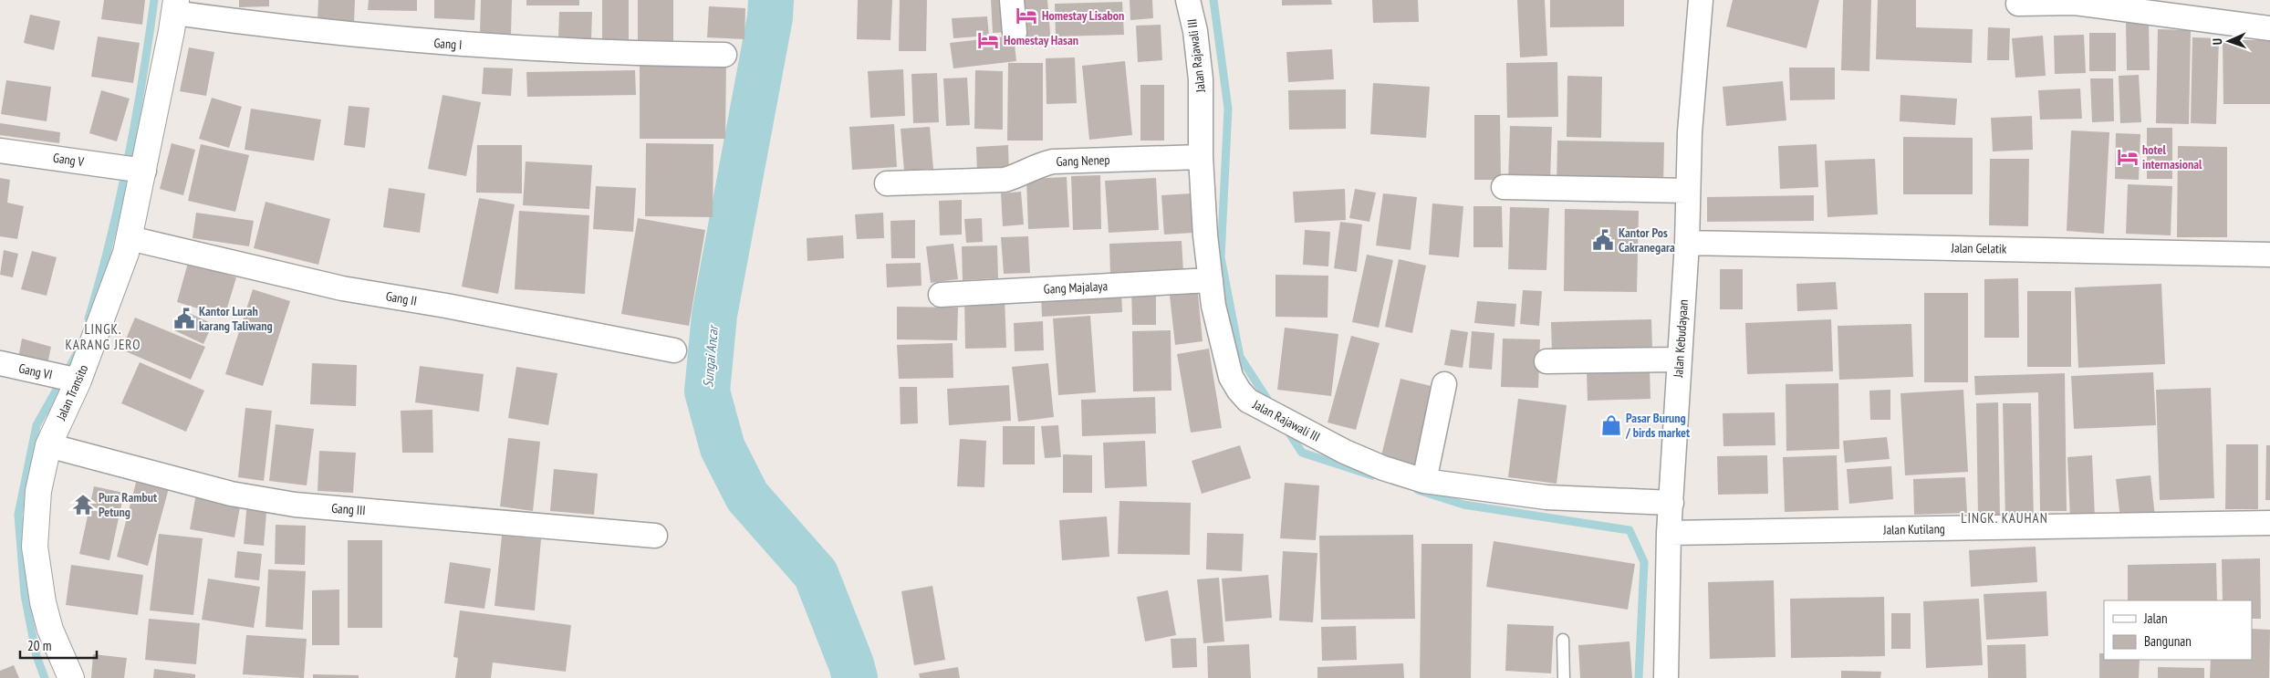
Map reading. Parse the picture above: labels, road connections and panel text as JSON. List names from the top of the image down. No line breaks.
{"streets":{"street":["Gang I","Jalan Rajawali III","Gang V","Gang Nenep","Jalan Gelatik","Gang Majalaya","Gang II","Jalan Kebudayaan","Gang VI","Jalan Transito","Gang III","Jalan Kutilang"]},"crossings":[["Gang I","Jalan Transito"],["Jalan Rajawali III","Gang Nenep"],["Jalan Rajawali III","Gang Majalaya"],["Jalan Rajawali III","Jalan Kebudayaan"],["Gang V","Jalan Transito"],["Jalan Gelatik","Jalan Kebudayaan"],["Gang II","Jalan Transito"],["Jalan Kebudayaan","Jalan Kutilang"],["Gang VI","Jalan Transito"],["Jalan Transito","Gang III"]],"districts":["LINGK. KARANG JERO","LINGK. KAUHAN"],"water":["Sungai Ancar"],"places":{"hotel":["Homestay Lisabon","Homestay Hasan","hotel internasional"],"public building":["Kantor Pos Cakranegara","Kantor Lurah karang Taliwang"],"shop":["Pasar Burung / birds market"],"temple":["Pura Rambut Petung"]},"legend":["Jalan","Bangunan"],"scale_bar":"20 m","north":"left"}
